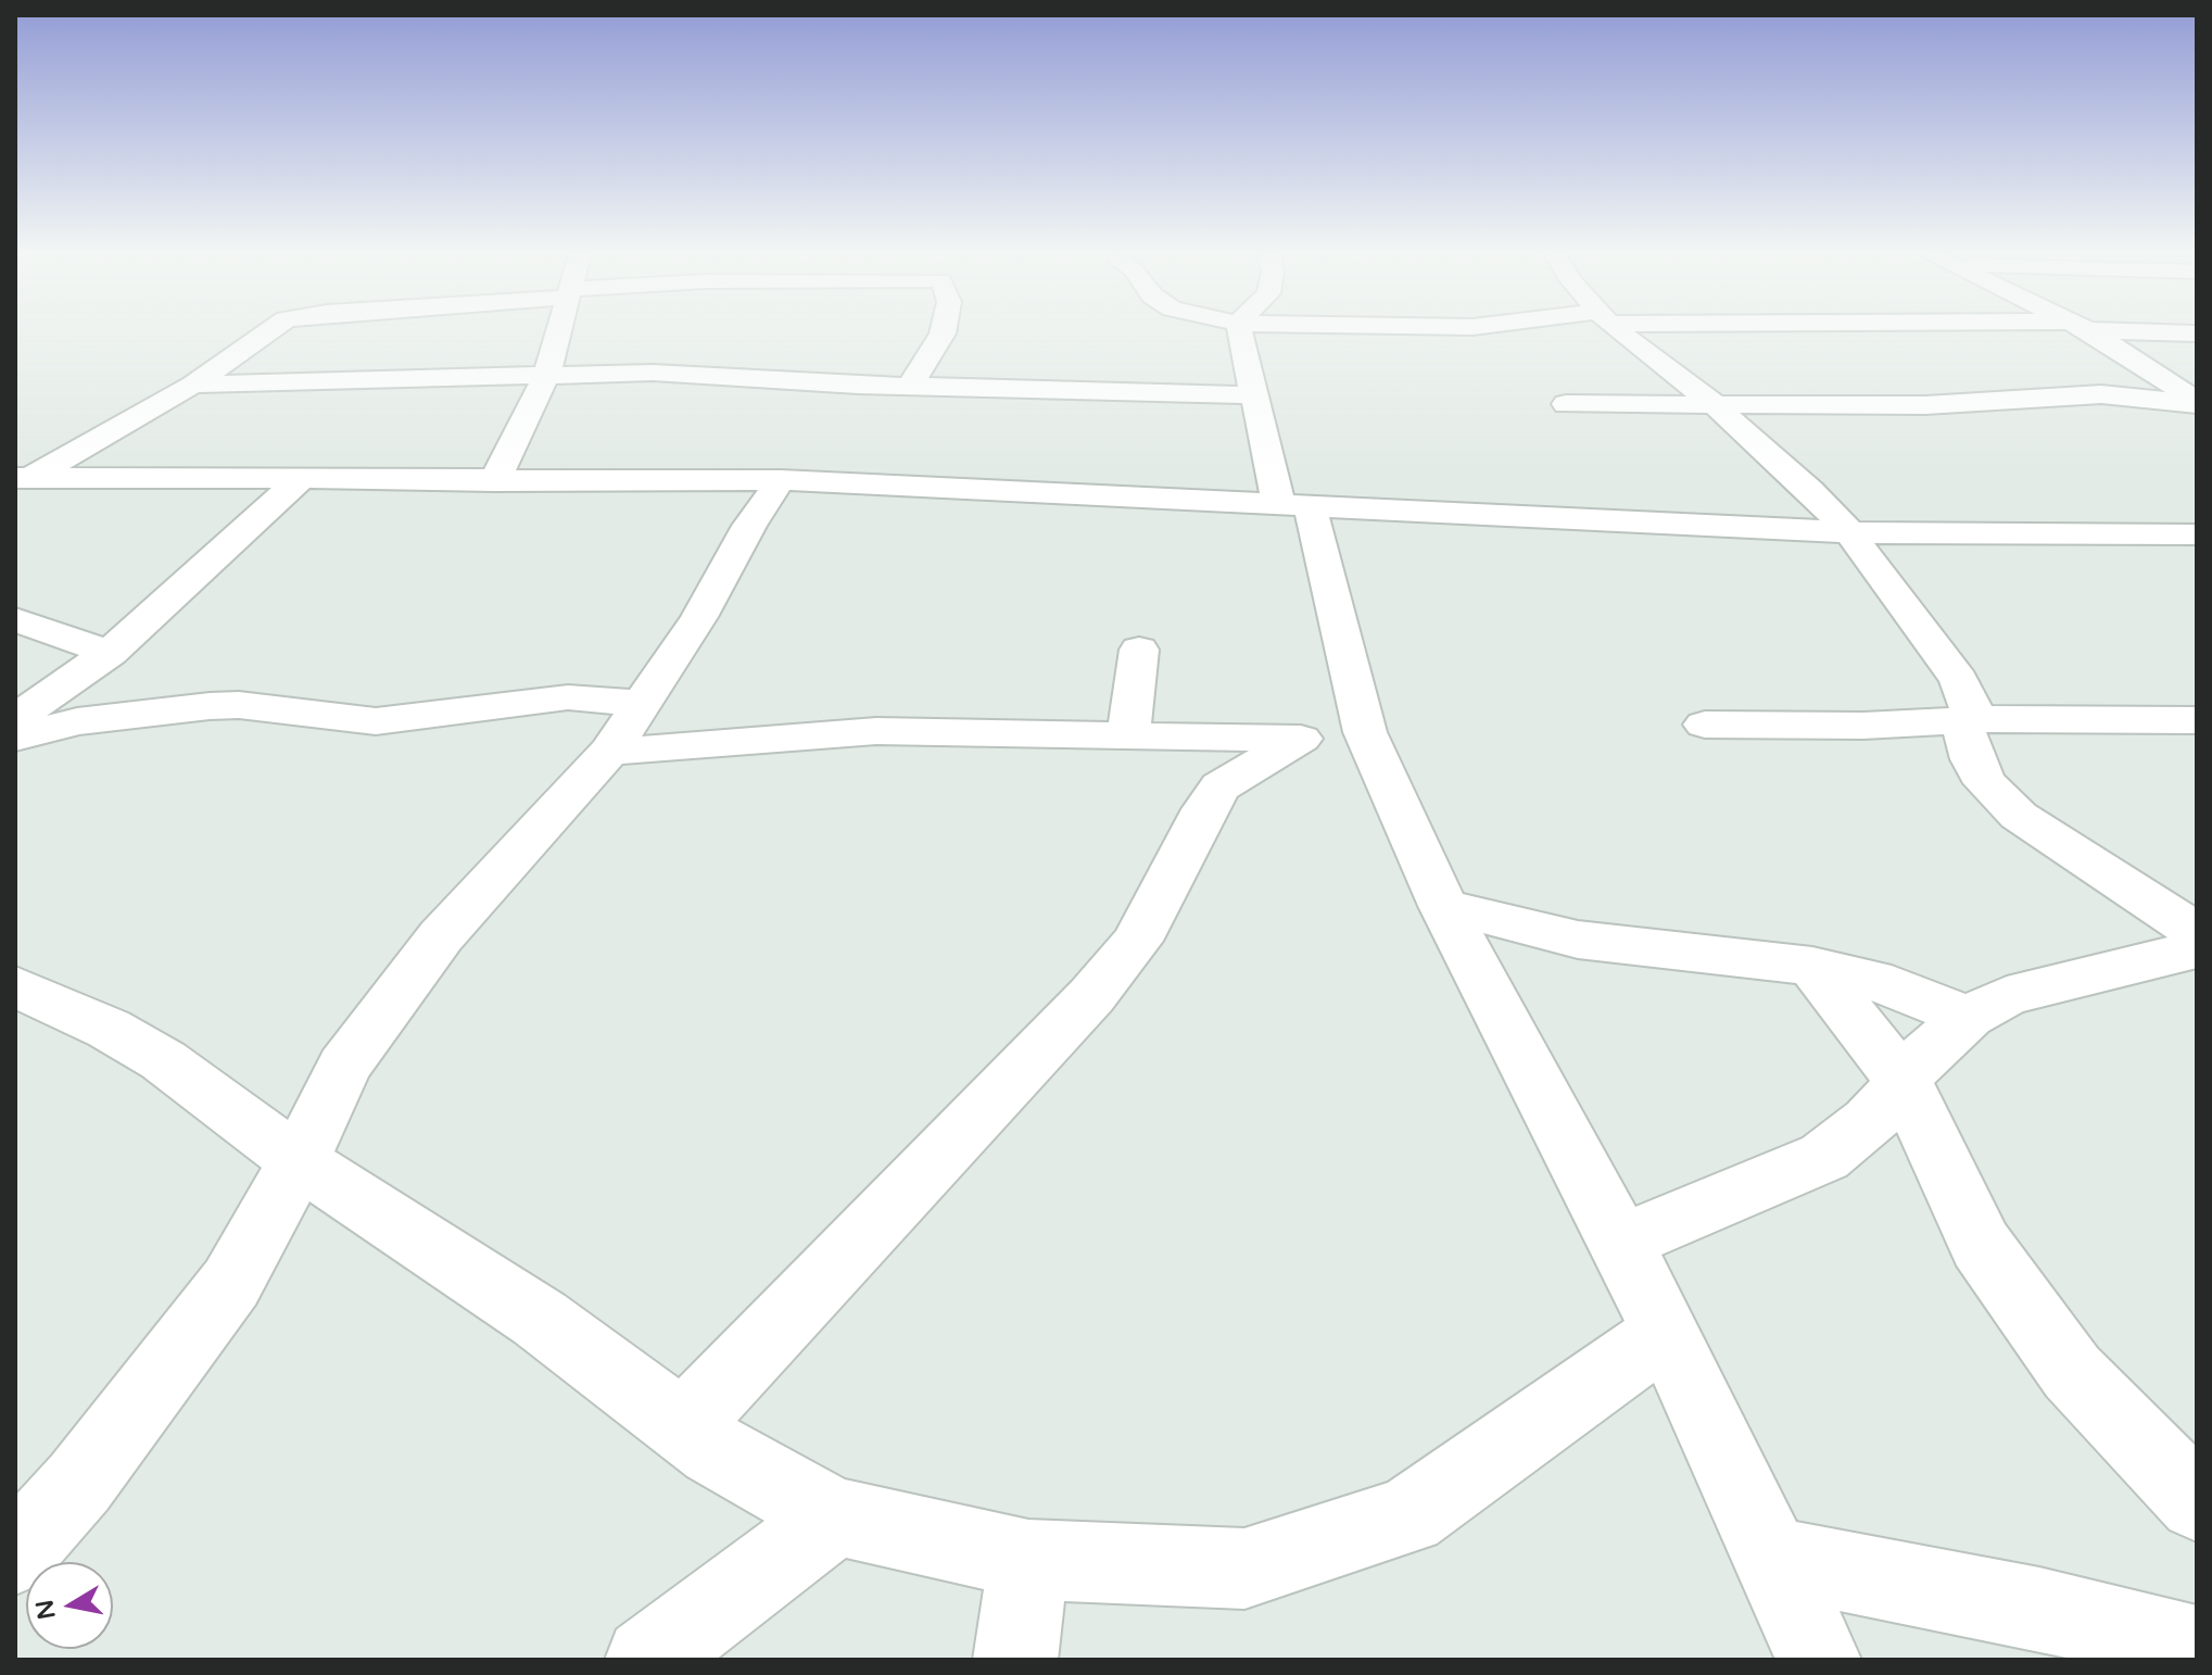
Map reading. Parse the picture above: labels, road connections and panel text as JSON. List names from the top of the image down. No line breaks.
{"north":"left"}
